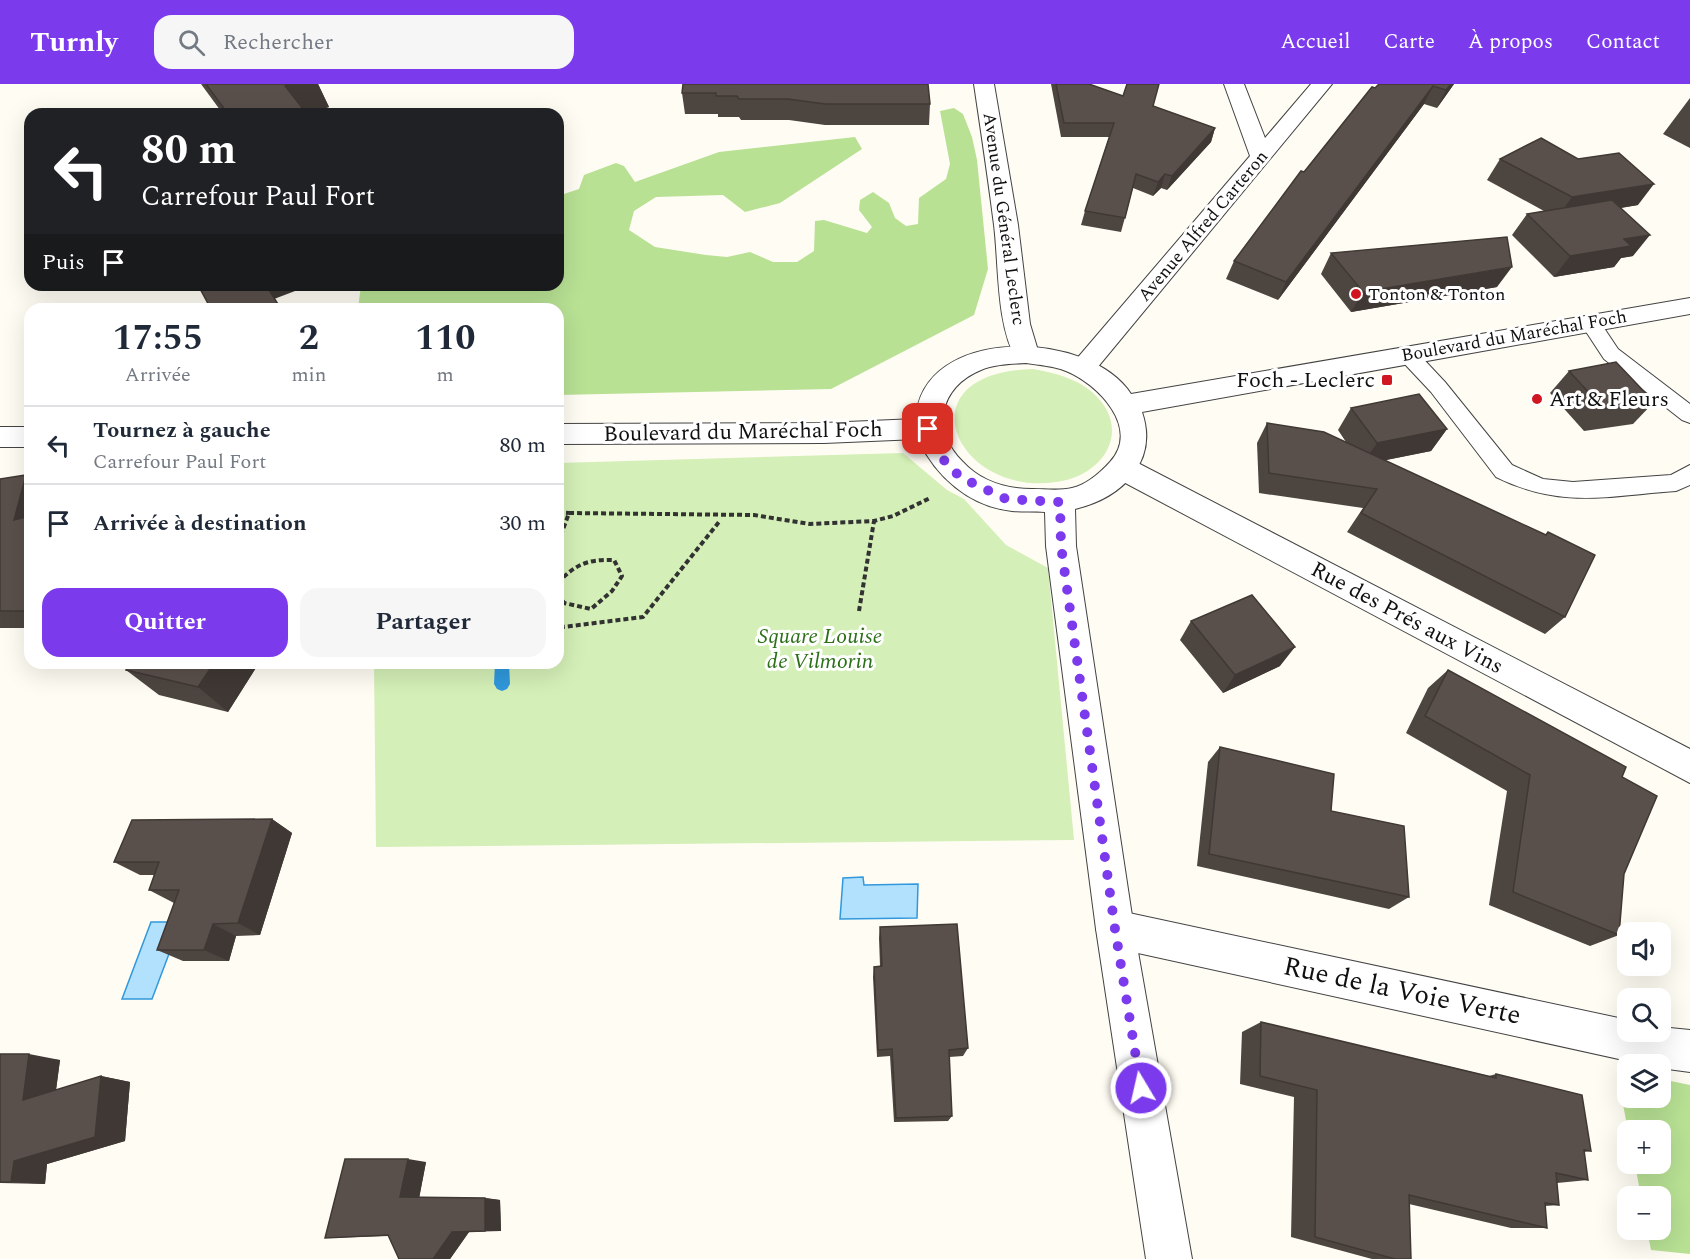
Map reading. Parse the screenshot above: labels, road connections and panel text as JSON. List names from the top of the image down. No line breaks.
{"streets":{"street":["Avenue du Général Leclerc","Avenue Alfred Carteron","Boulevard du Maréchal Foch","Rue des Prés aux Vins","Rue de la Voie Verte"]},"crossings":[["Avenue du Général Leclerc","Avenue Alfred Carteron"],["Avenue du Général Leclerc","Boulevard du Maréchal Foch"],["Avenue du Général Leclerc","Rue des Prés aux Vins"],["Avenue Alfred Carteron","Boulevard du Maréchal Foch"],["Avenue Alfred Carteron","Rue des Prés aux Vins"],["Boulevard du Maréchal Foch","Rue des Prés aux Vins"]],"parks":["Square Louise de Vilmorin"],"places":{"other":["Tonton & Tonton","Art & Fleurs"],"transit":["Foch - Leclerc"]},"page":{"header":"Turnly","search":"Rechercher","nav":["Accueil","Carte","À propos","Contact"],"turn":["80 m","Carrefour Paul Fort"],"then":"Puis","eta":["17:55","Arrivée","2","min","110","m"],"list":[{"name":"Tournez à gauche","note":"Carrefour Paul Fort","value":"80 m"},{"name":"Arrivée à destination","value":"30 m"}],"buttons":["Quitter","Partager"],"map_buttons":["+","−"]}}
